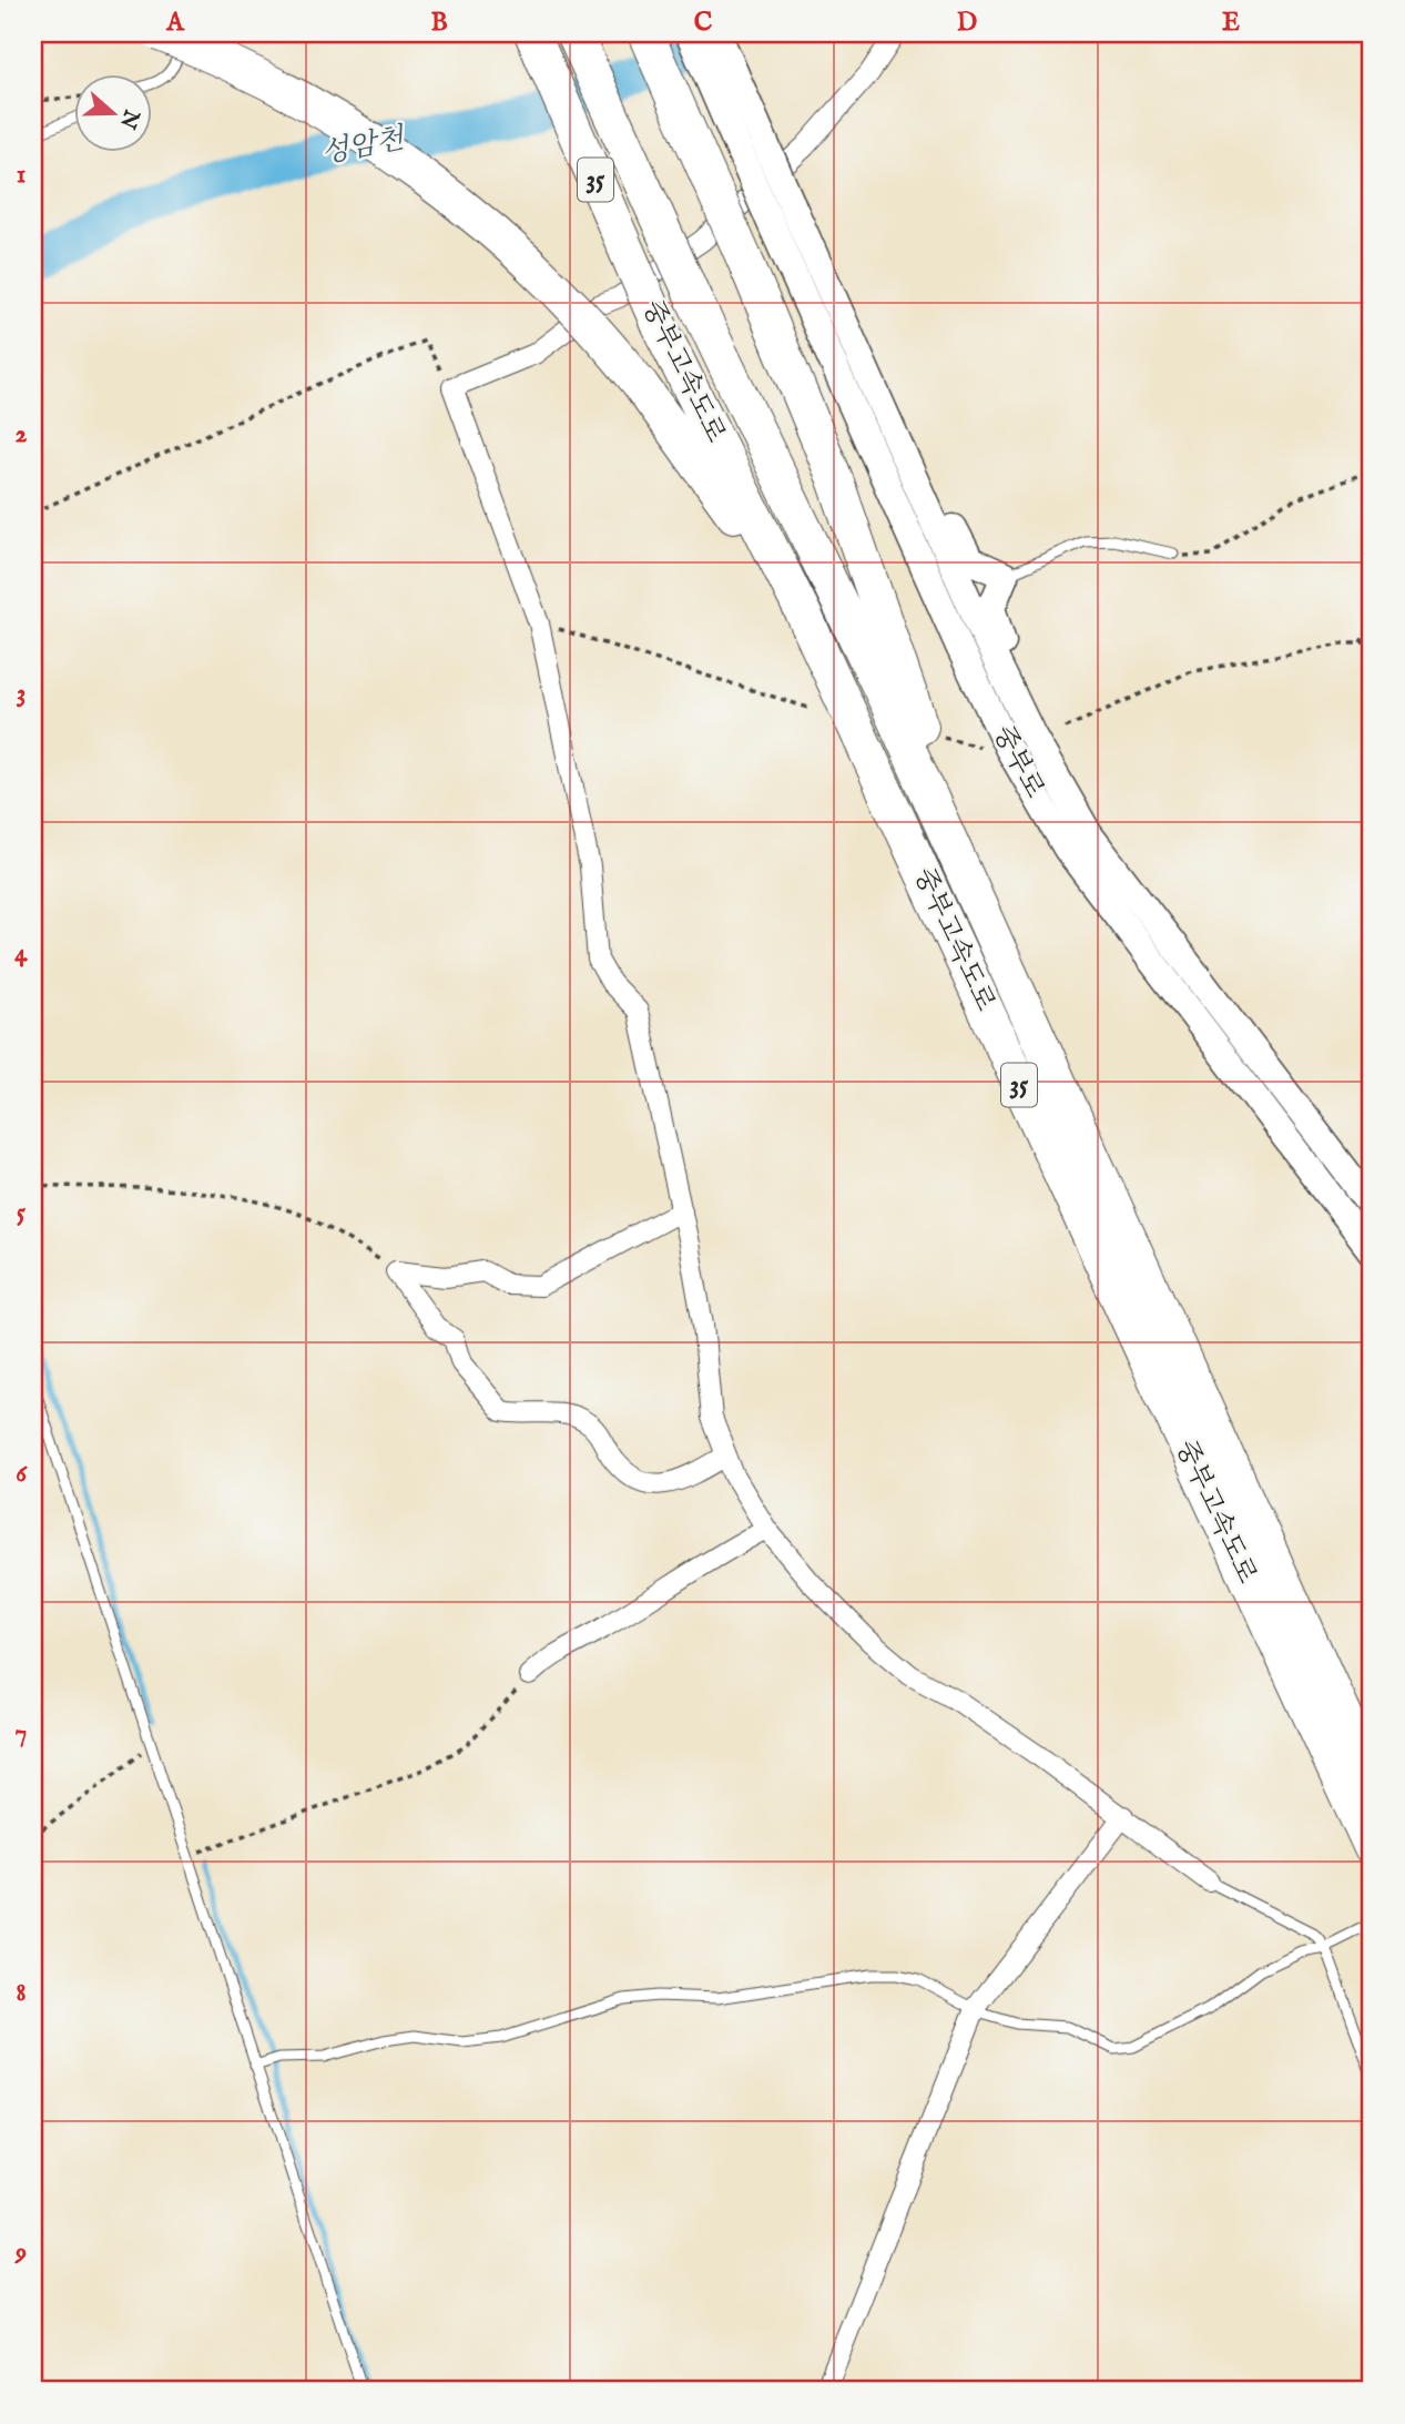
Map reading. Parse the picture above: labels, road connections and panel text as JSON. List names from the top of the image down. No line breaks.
{"streets":{"highway":["35","중부고속도로"],"main road":["중부로"]},"water":["성암천"],"north":"right","grid":{"columns":["A","B","C","D","E"],"rows":["1","2","3","4","5","6","7","8","9"]}}
